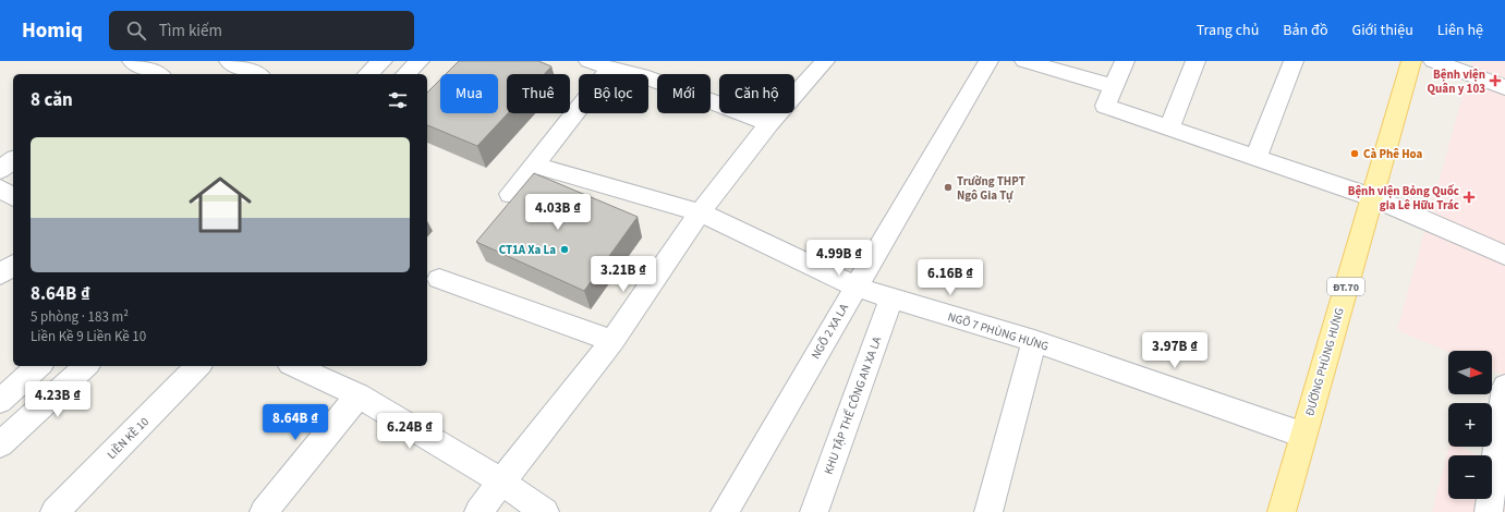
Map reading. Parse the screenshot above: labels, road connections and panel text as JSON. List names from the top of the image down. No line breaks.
{"streets":{"main road":["ĐT.70","ĐƯỜNG PHÙNG HƯNG"],"street":["NGÕ 2 XA LA","NGÕ 7 PHÙNG HƯNG","KHU TẬP THỂ CÔNG AN XA LA","LIỀN KỀ 10"]},"crossings":[["NGÕ 2 XA LA","NGÕ 7 PHÙNG HƯNG"],["NGÕ 7 PHÙNG HƯNG","ĐƯỜNG PHÙNG HƯNG"],["NGÕ 7 PHÙNG HƯNG","KHU TẬP THỂ CÔNG AN XA LA"]],"places":{"health":["Bệnh viện Quân y 103","Bệnh viện Bỏng Quốc gia Lê Hữu Trác"],"other":["Cà Phê Hoa","Trường THPT Ngô Gia Tự","CT1A Xa La"]},"north":"right","page":{"header":"Homiq","search":"Tìm kiếm","nav":["Trang chủ","Bản đồ","Giới thiệu","Liên hệ"],"chip":["Mua","Thuê","Bộ lọc","Mới","Căn hộ"],"heading":"8 căn","list":[{"name":"8.64B ₫","note":"5 phòng · 183 m² · Liền Kề 9 Liền Kề 10"}],"price":["4.03B ₫","4.99B ₫","3.21B ₫","6.16B ₫","3.97B ₫","4.23B ₫","8.64B ₫","6.24B ₫"],"map_buttons":["+","−"]}}
